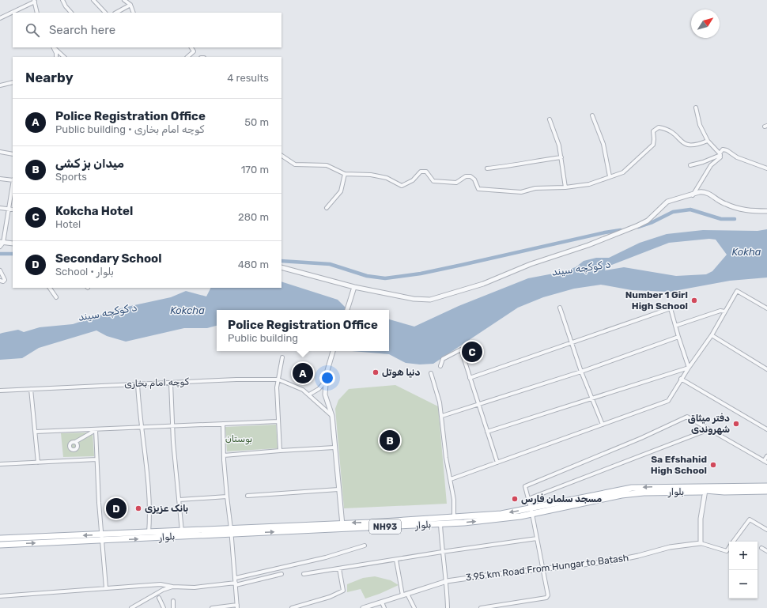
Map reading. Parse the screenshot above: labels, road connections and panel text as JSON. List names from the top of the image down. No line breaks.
{"streets":{"main road":["بلوار","NH93"],"street":["کوچه امام بخاری","3.95 km Road From Hungar to Batash"]},"water":["Kokha","د کوکچه سیند","Kokcha"],"parks":["بوستان"],"places":["Number 1 Girl High School","دنیا هوتل","دفتر میثاق شهروندی","Sa Efshahid High School","مسجد سلمان فارس","بانک عزیزی"],"north":"top right","page":{"search":"Search here","heading":["Nearby","4 results"],"list":[{"mark":"A","name":"Police Registration Office","note":"Public building · کوچه امام بخاری","value":"50 m"},{"mark":"B","name":"میدان بز کشی","note":"Sports","value":"170 m"},{"mark":"C","name":"Kokcha Hotel","note":"Hotel","value":"280 m"},{"mark":"D","name":"Secondary School","note":"School · بلوار","value":"480 m"}],"popup":["Police Registration Office","Public building"],"pins":["C","A","B","D"],"map_buttons":["+","−"]}}
